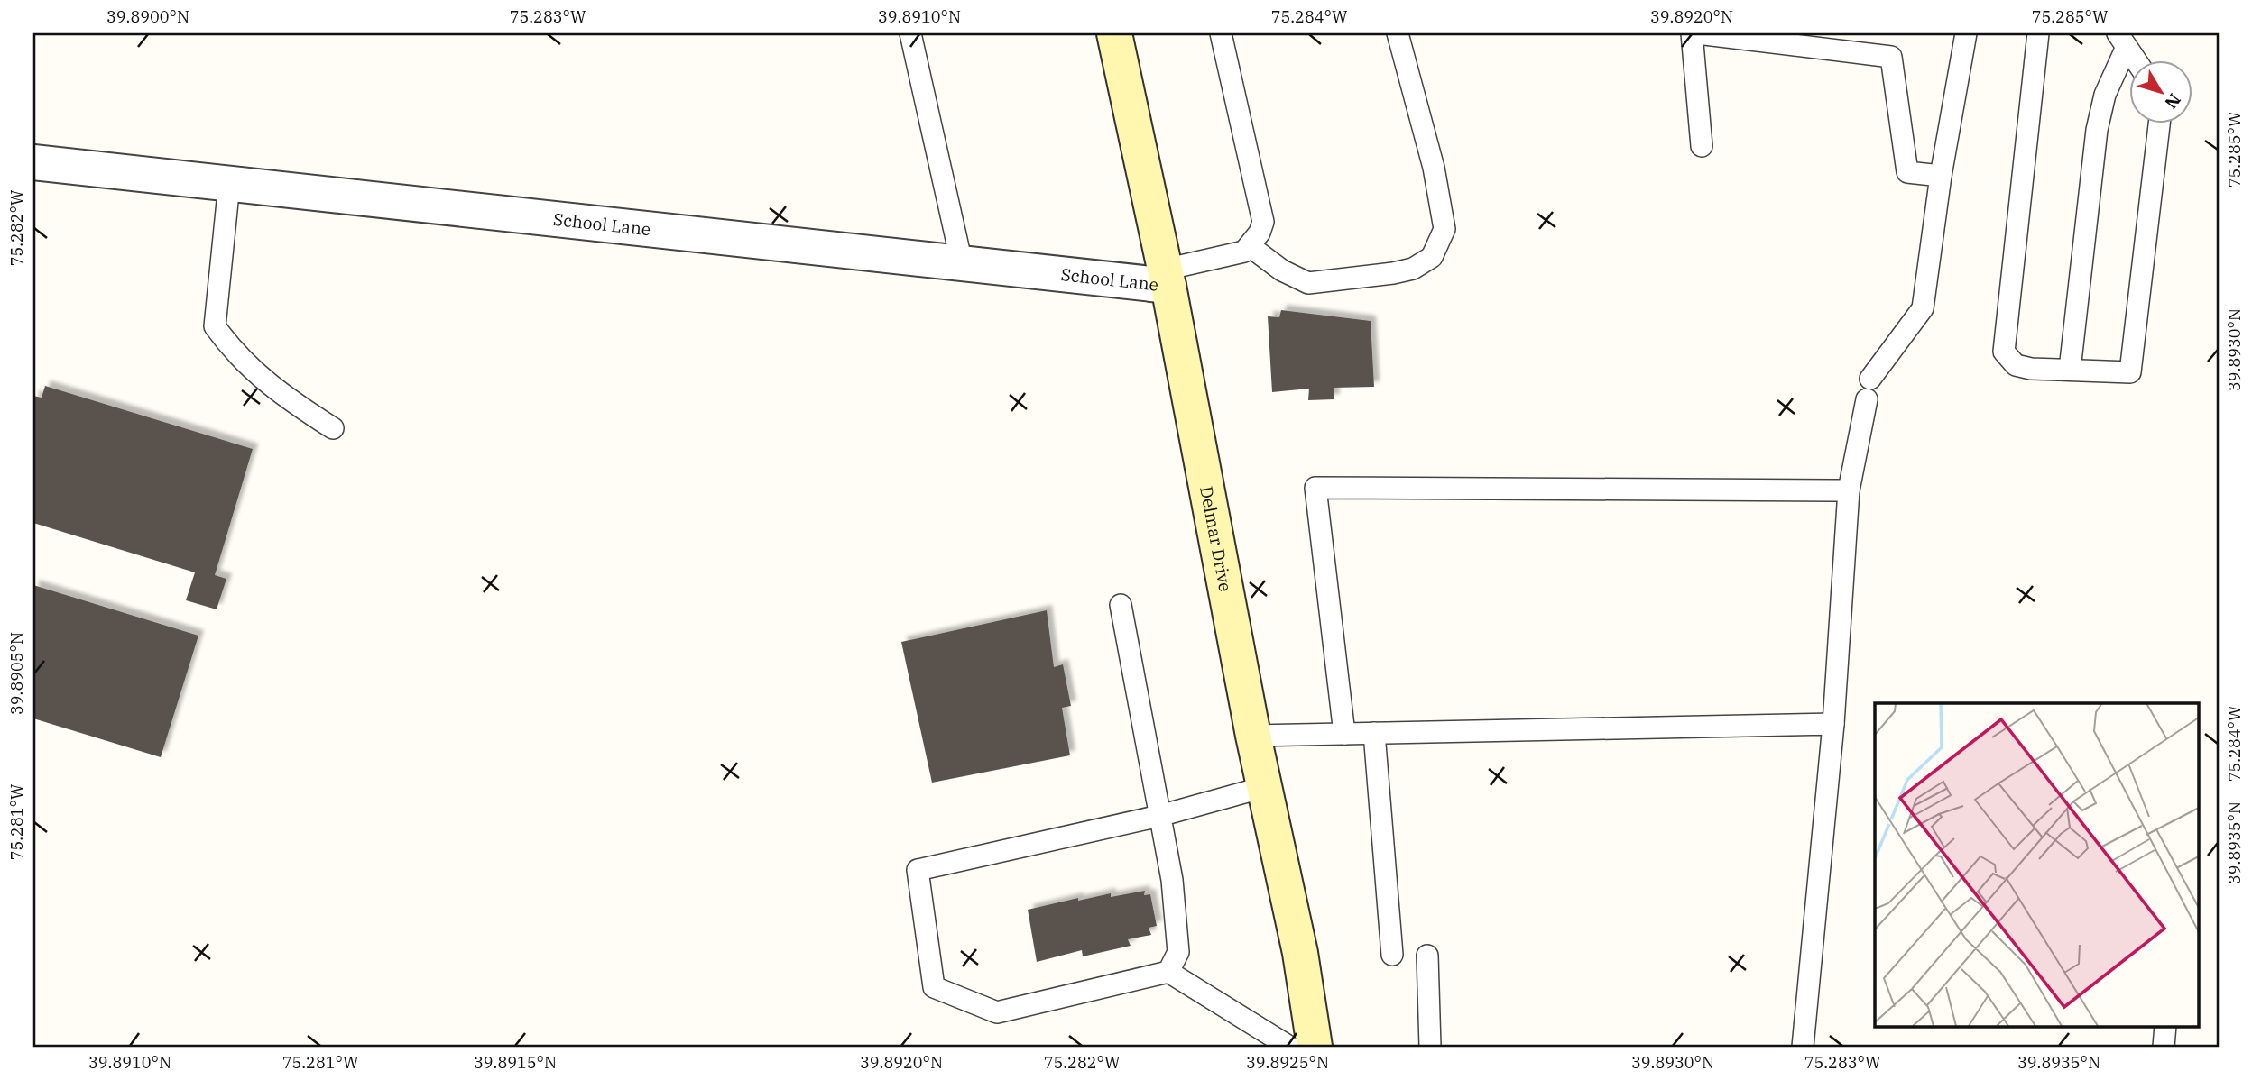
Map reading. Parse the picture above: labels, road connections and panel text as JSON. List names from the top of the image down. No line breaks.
{"streets":{"street":["School Lane","Delmar Drive"]},"crossings":[["School Lane","Delmar Drive"]],"north":"bottom right","coordinates":["39.8900°N","75.283°W","39.8910°N","75.284°W","39.8920°N","75.285°W","75.282°W","39.8930°N","39.8905°N","75.281°W","39.8935°N","39.8915°N","39.8925°N"]}
